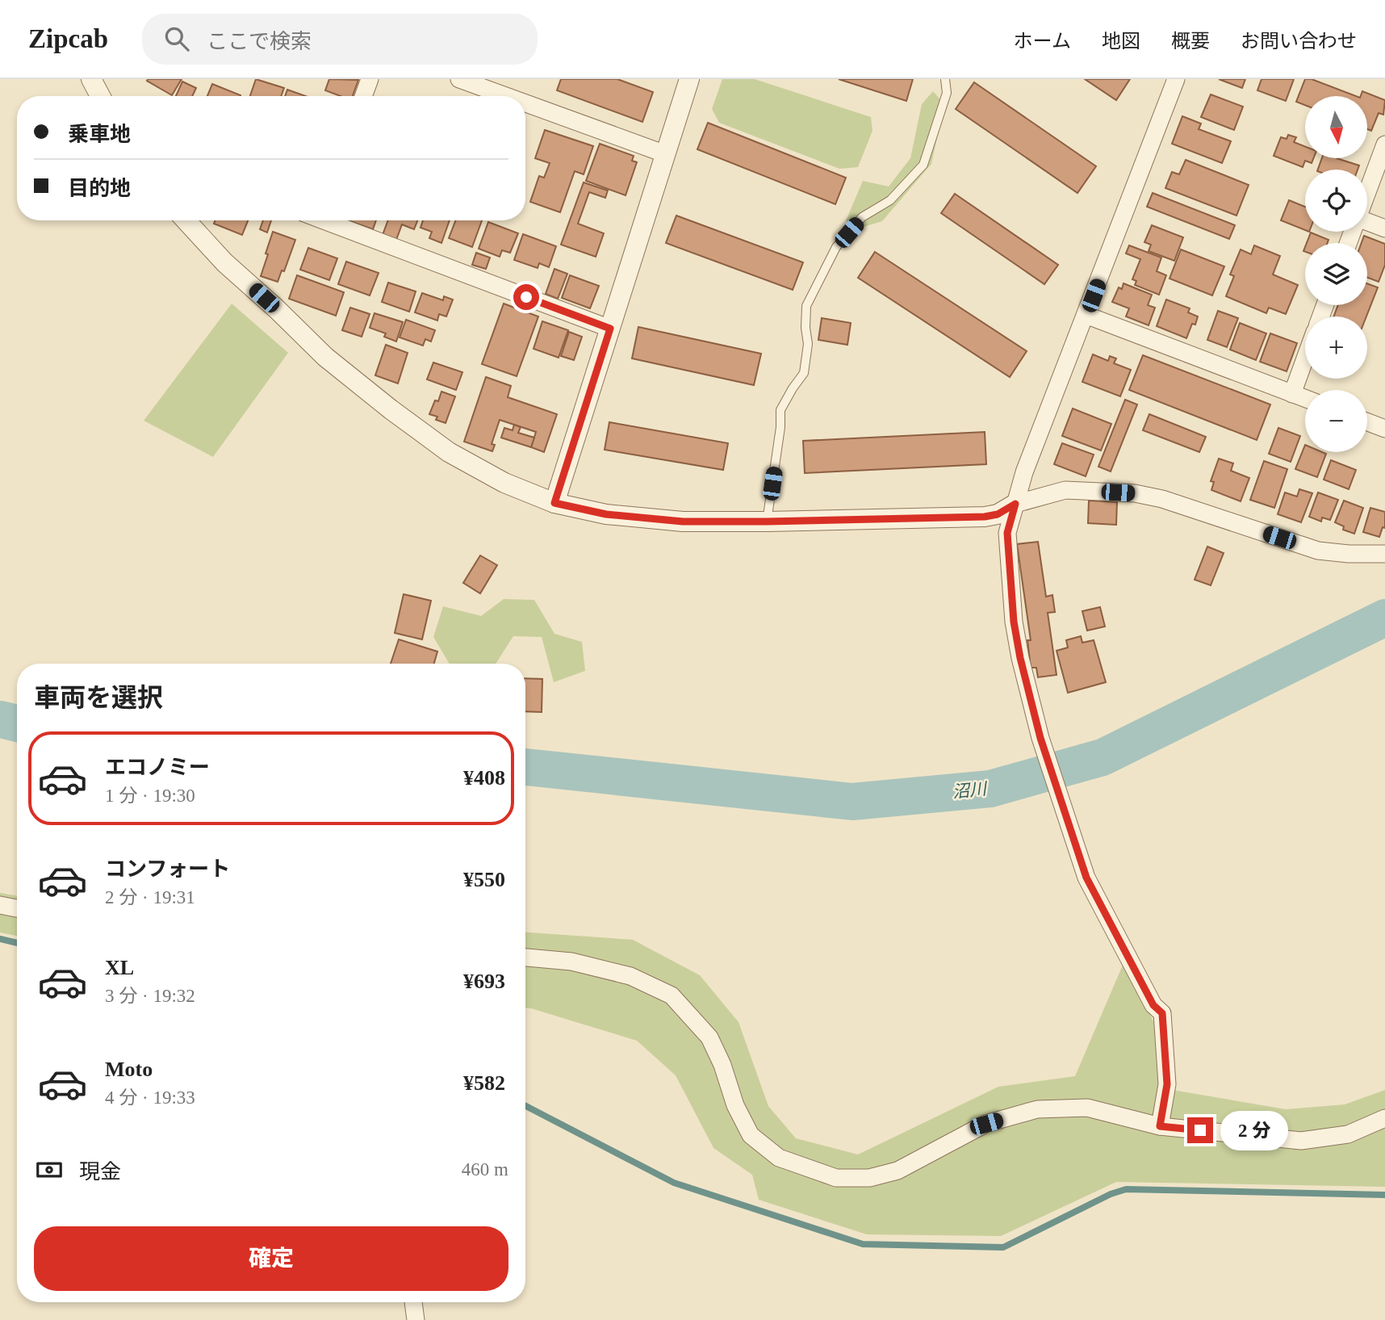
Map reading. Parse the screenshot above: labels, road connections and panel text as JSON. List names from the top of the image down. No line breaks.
{"water":["沼川"],"north":"bottom","page":{"header":"Zipcab","search":"ここで検索","nav":["ホーム","地図","概要","お問い合わせ"],"map_buttons":["+","−"],"banner":["乗車地","目的地"],"heading":"車両を選択","list":[{"name":"エコノミー","note":"1 分 · 19:30","value":"¥408"},{"name":"コンフォート","note":"2 分 · 19:31","value":"¥550"},{"name":"XL","note":"3 分 · 19:32","value":"¥693"},{"name":"Moto","note":"4 分 · 19:33","value":"¥582"}],"bubble":"2 分","pay":["現金","460 m"],"buttons":"確定"}}
